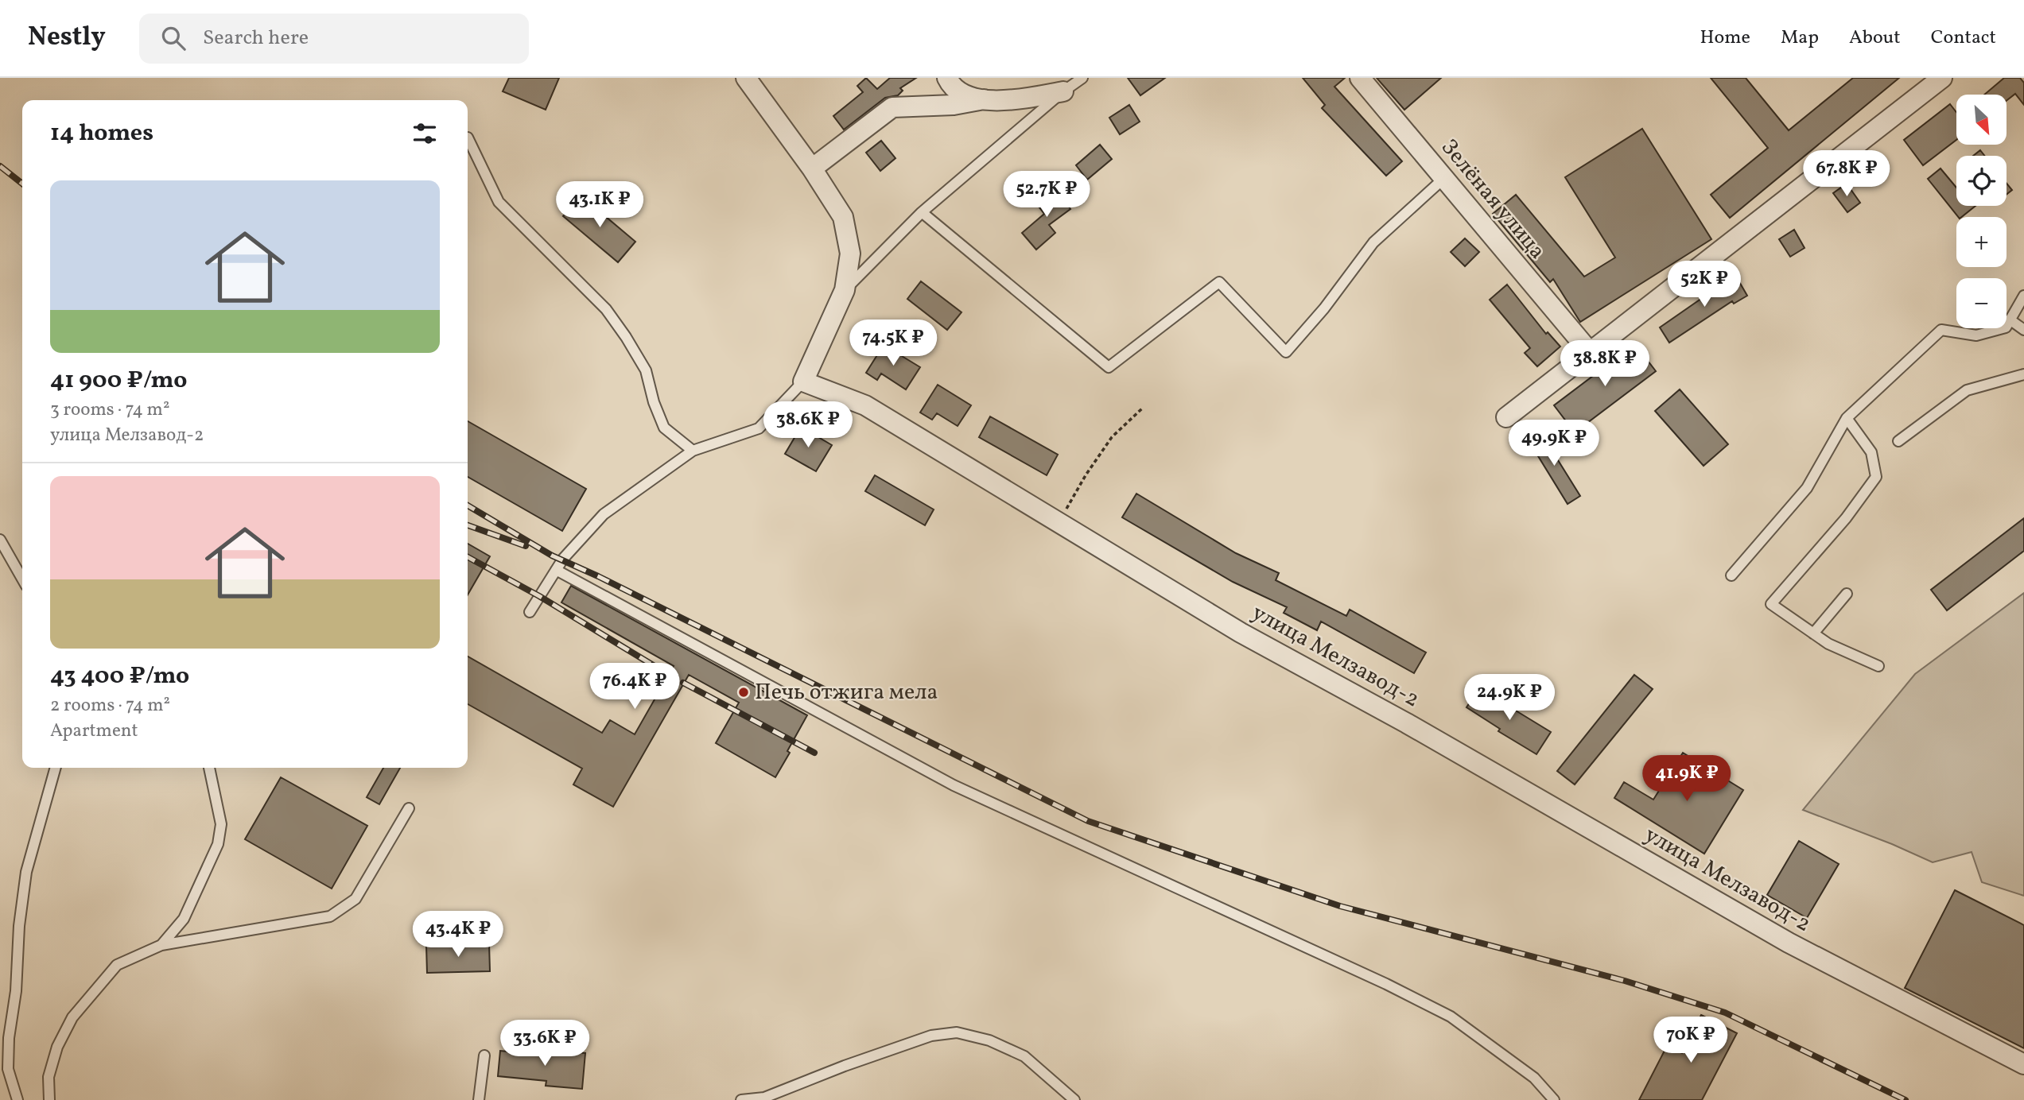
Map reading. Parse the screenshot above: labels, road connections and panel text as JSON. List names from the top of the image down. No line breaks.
{"streets":{"street":["Зелёная улица","улица Мелзавод-2"]},"places":["Печь отжига мела"],"north":"bottom right","page":{"header":"Nestly","search":"Search here","nav":["Home","Map","About","Contact"],"map_buttons":["+","−"],"heading":"14 homes","price":["67.8K ₽","52.7K ₽","43.1K ₽","52K ₽","74.5K ₽","38.8K ₽","38.6K ₽","49.9K ₽","76.4K ₽","24.9K ₽","41.9K ₽","43.4K ₽","70K ₽","33.6K ₽"],"list":[{"name":"41 900 ₽/mo","note":"3 rooms · 74 m² · улица Мелзавод-2"},{"name":"43 400 ₽/mo","note":"2 rooms · 74 m² · Apartment"}]}}
